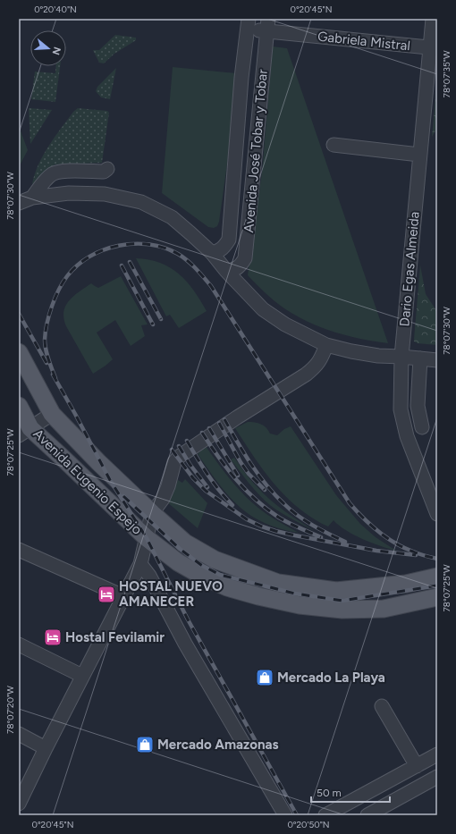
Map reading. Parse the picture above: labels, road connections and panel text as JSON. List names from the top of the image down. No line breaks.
{"streets":{"main road":["Avenida Eugenio Espejo"],"street":["Gabriela Mistral","Avenida José Tobar y Tobar","Dario Egas Almeida"]},"crossings":[["Gabriela Mistral","Avenida José Tobar y Tobar"],["Gabriela Mistral","Dario Egas Almeida"]],"places":{"hotel":["HOSTAL NUEVO AMANECER","Hostal Fevilamir"],"shop":["Mercado La Playa","Mercado Amazonas"]},"scale_bar":"50 m","north":"right","coordinates":["0°20'40\"N","0°20'45\"N","78°07'35\"W","78°07'30\"W","78°07'25\"W","78°07'20\"W","0°20'50\"N"]}
